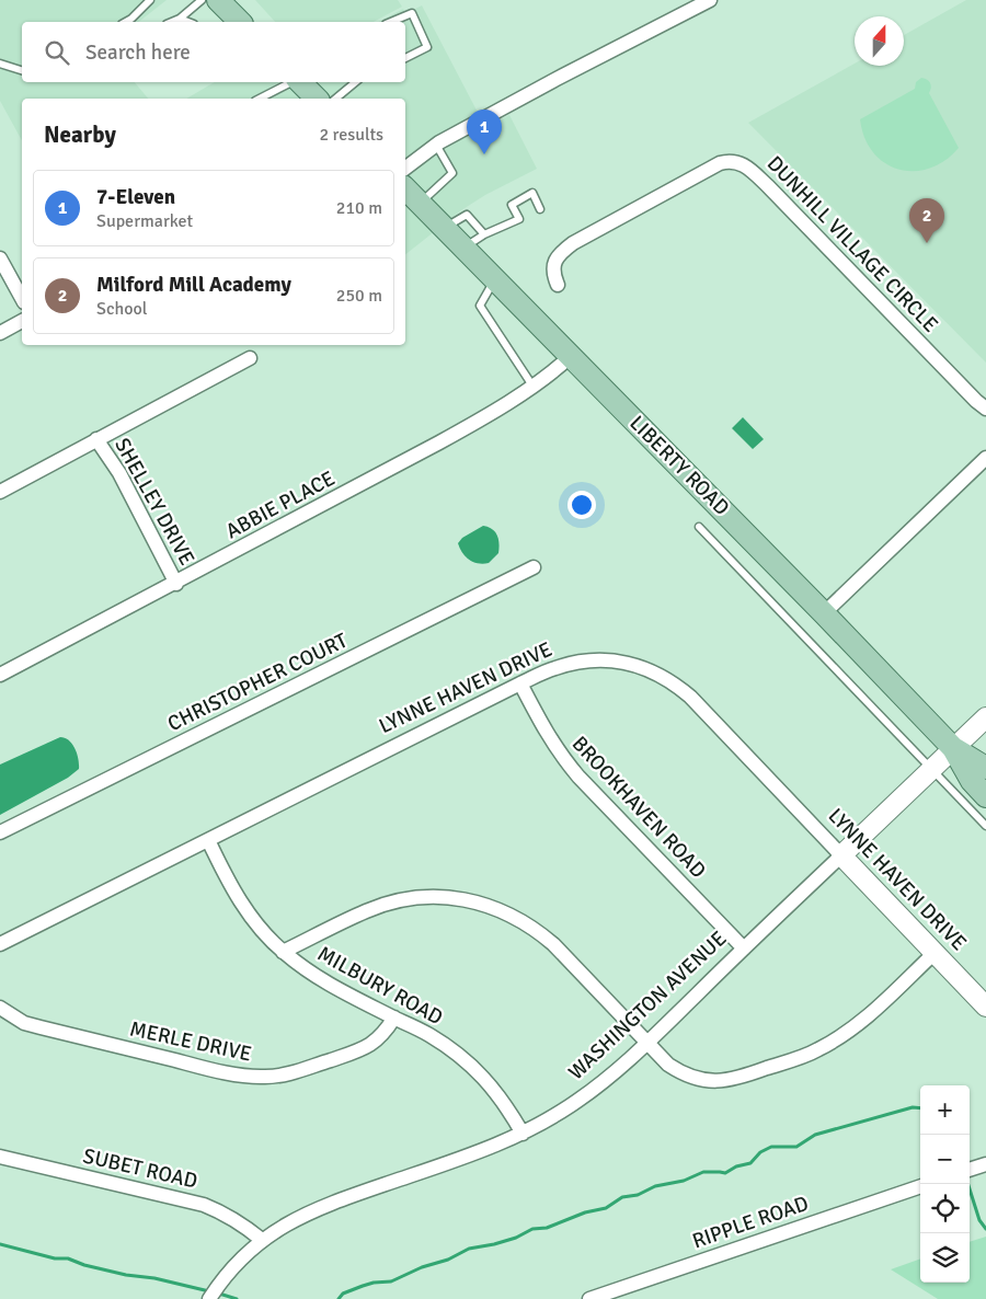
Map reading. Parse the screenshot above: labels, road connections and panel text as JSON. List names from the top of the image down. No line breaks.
{"streets":{"main road":["LIBERTY ROAD","LYNNE HAVEN DRIVE","WASHINGTON AVENUE"],"street":["DUNHILL VILLAGE CIRCLE","SHELLEY DRIVE","ABBIE PLACE","CHRISTOPHER COURT","BROOKHAVEN ROAD","MILBURY ROAD","MERLE DRIVE","SUBET ROAD","RIPPLE ROAD"]},"crossings":[["LIBERTY ROAD","ABBIE PLACE"],["LIBERTY ROAD","WASHINGTON AVENUE"],["SHELLEY DRIVE","ABBIE PLACE"],["LYNNE HAVEN DRIVE","BROOKHAVEN ROAD"],["LYNNE HAVEN DRIVE","MILBURY ROAD"],["LYNNE HAVEN DRIVE","WASHINGTON AVENUE"],["BROOKHAVEN ROAD","WASHINGTON AVENUE"],["MILBURY ROAD","WASHINGTON AVENUE"],["MILBURY ROAD","MERLE DRIVE"],["WASHINGTON AVENUE","SUBET ROAD"]],"north":"top","page":{"search":"Search here","heading":["Nearby","2 results"],"pins":["1","2"],"list":[{"mark":"1","name":"7-Eleven","note":"Supermarket","value":"210 m"},{"mark":"2","name":"Milford Mill Academy","note":"School","value":"250 m"}],"map_buttons":["+","−"]}}
